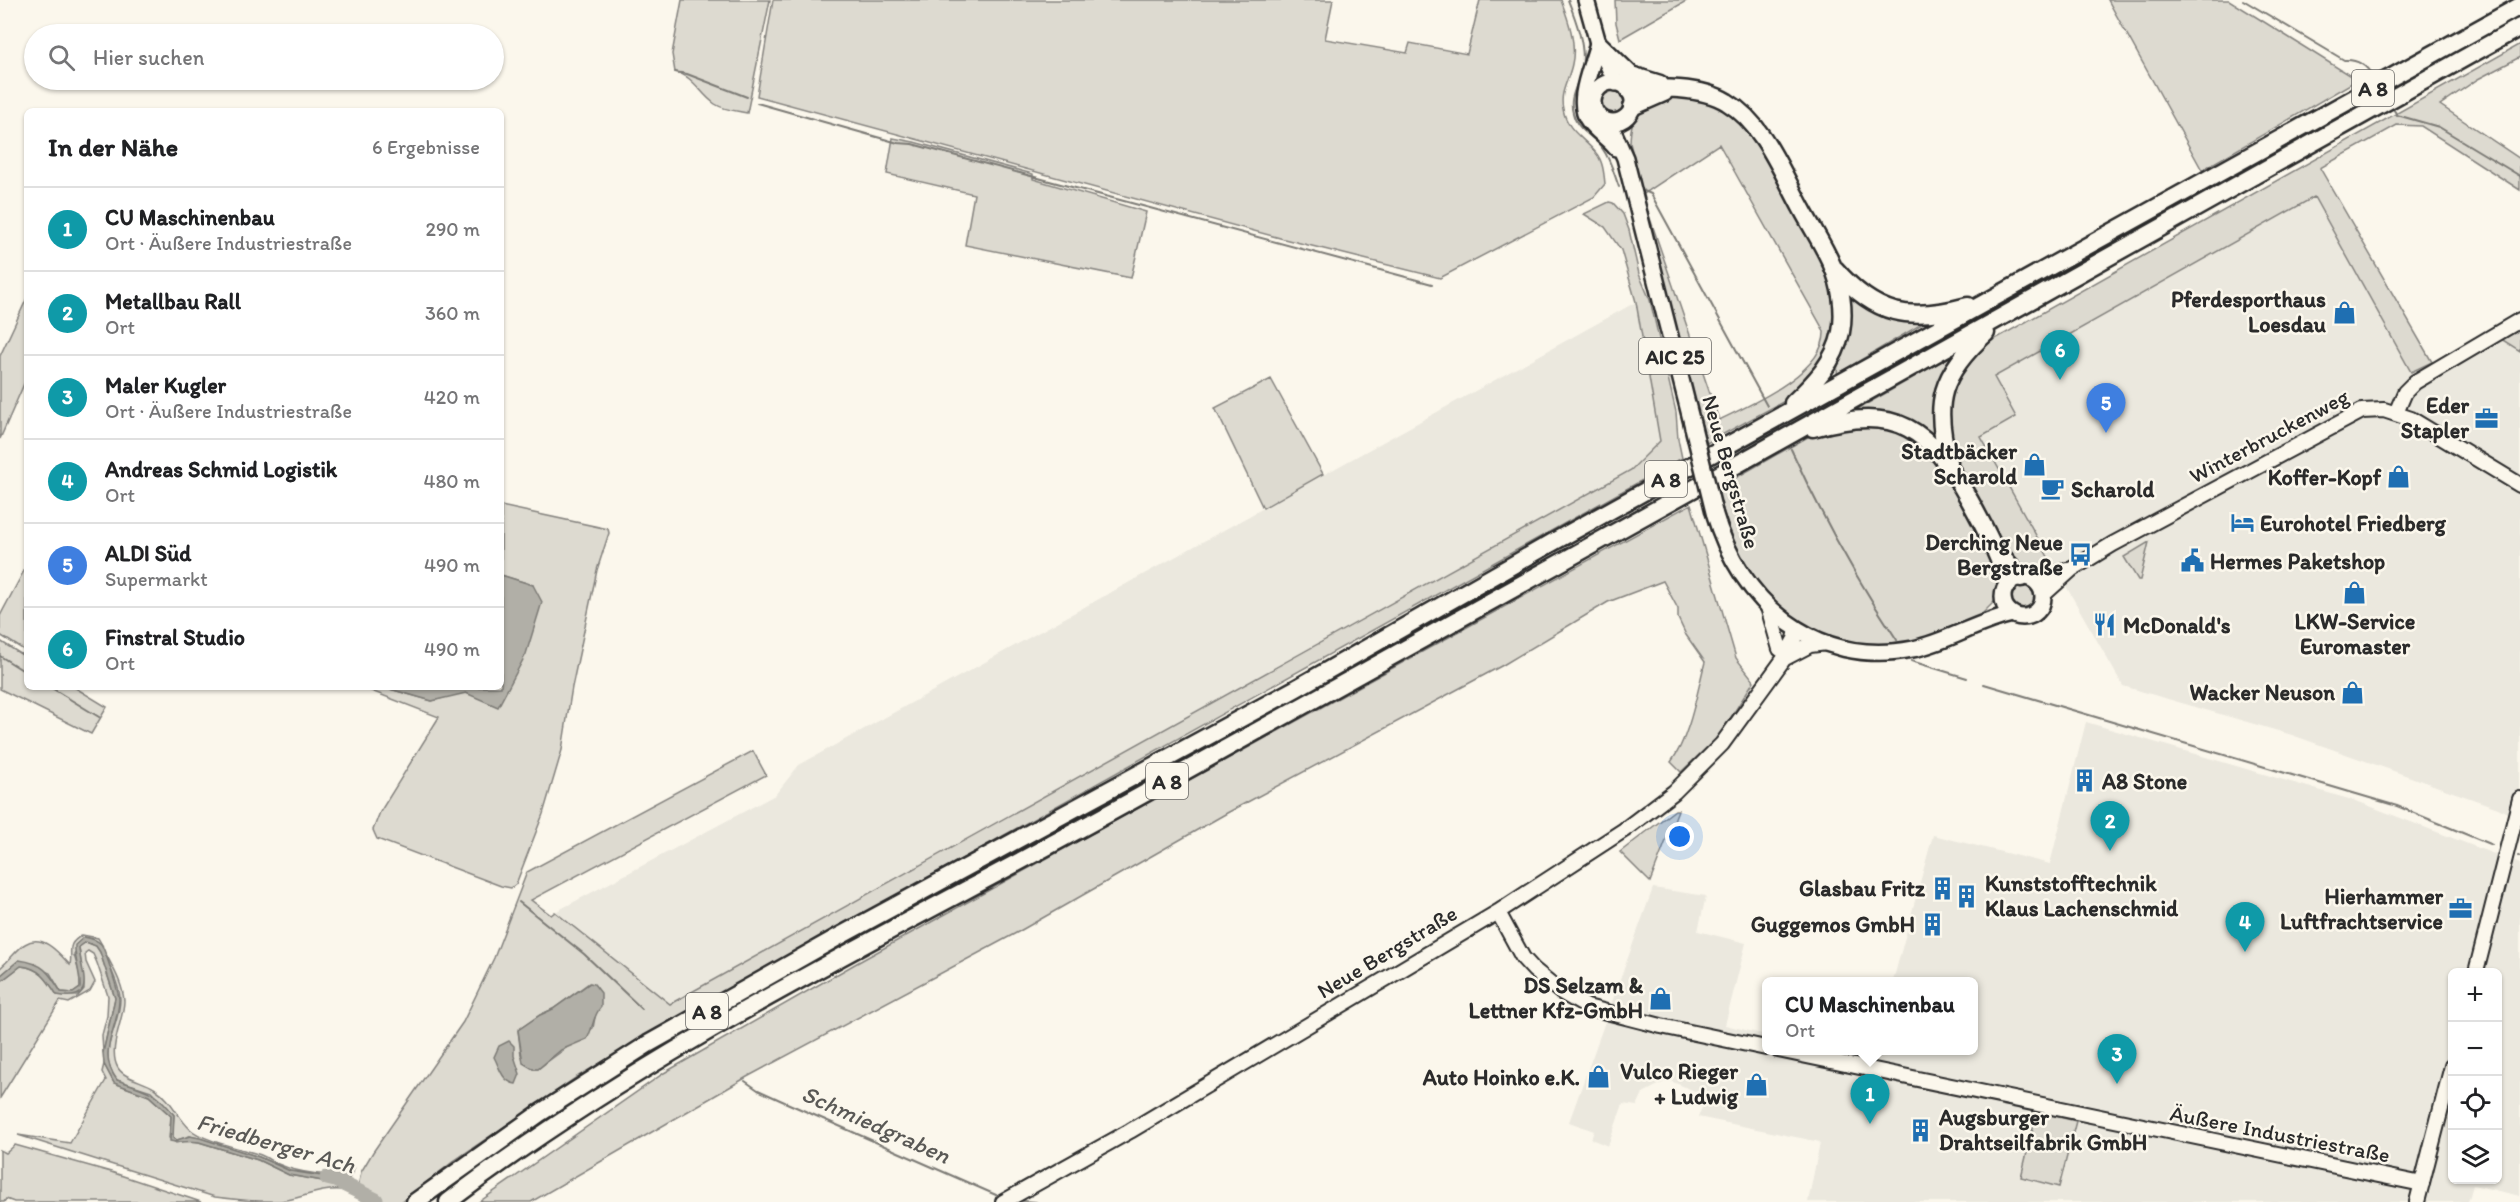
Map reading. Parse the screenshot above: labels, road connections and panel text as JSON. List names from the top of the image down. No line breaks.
{"streets":{"highway":["A 8"],"main road":["AIC 25","Winterbruckenweg","Neue Bergstraße"],"street":["Äußere Industriestraße"]},"crossings":[["AIC 25","Winterbruckenweg"],["AIC 25","Neue Bergstraße"],["Winterbruckenweg","Neue Bergstraße"]],"water":["Schmiedgraben","Friedberger Ach"],"places":{"shop":["Pferdesporthaus Loesdau","Stadtbäcker Scharold","Koffer-Kopf","LKW-Service Euromaster","Wacker Neuson","DS Selzam & Lettner Kfz-GmbH","Auto Hoinko e.K.","Vulco Rieger + Ludwig"],"office":["Eder Stapler","Hierhammer Luftfrachtservice"],"cafe":["Scharold"],"hotel":["Eurohotel Friedberg"],"bus stop":["Derching Neue Bergstraße"],"public building":["Hermes Paketshop"],"restaurant":["McDonald's"],"building":["A8 Stone","Glasbau Fritz","Kunststofftechnik Klaus Lachenschmid","Guggemos GmbH","Augsburger Drahtseilfabrik GmbH"]},"page":{"search":"Hier suchen","heading":["In der Nähe","6 Ergebnisse"],"list":[{"mark":"1","name":"CU Maschinenbau","note":"Ort · Äußere Industriestraße","value":"290 m"},{"mark":"2","name":"Metallbau Rall","note":"Ort","value":"360 m"},{"mark":"3","name":"Maler Kugler","note":"Ort · Äußere Industriestraße","value":"420 m"},{"mark":"4","name":"Andreas Schmid Logistik","note":"Ort","value":"480 m"},{"mark":"5","name":"ALDI Süd","note":"Supermarkt","value":"490 m"},{"mark":"6","name":"Finstral Studio","note":"Ort","value":"490 m"}],"pins":["6","5","2","4","3","1"],"map_buttons":["+","−"],"popup":["CU Maschinenbau","Ort"]}}
